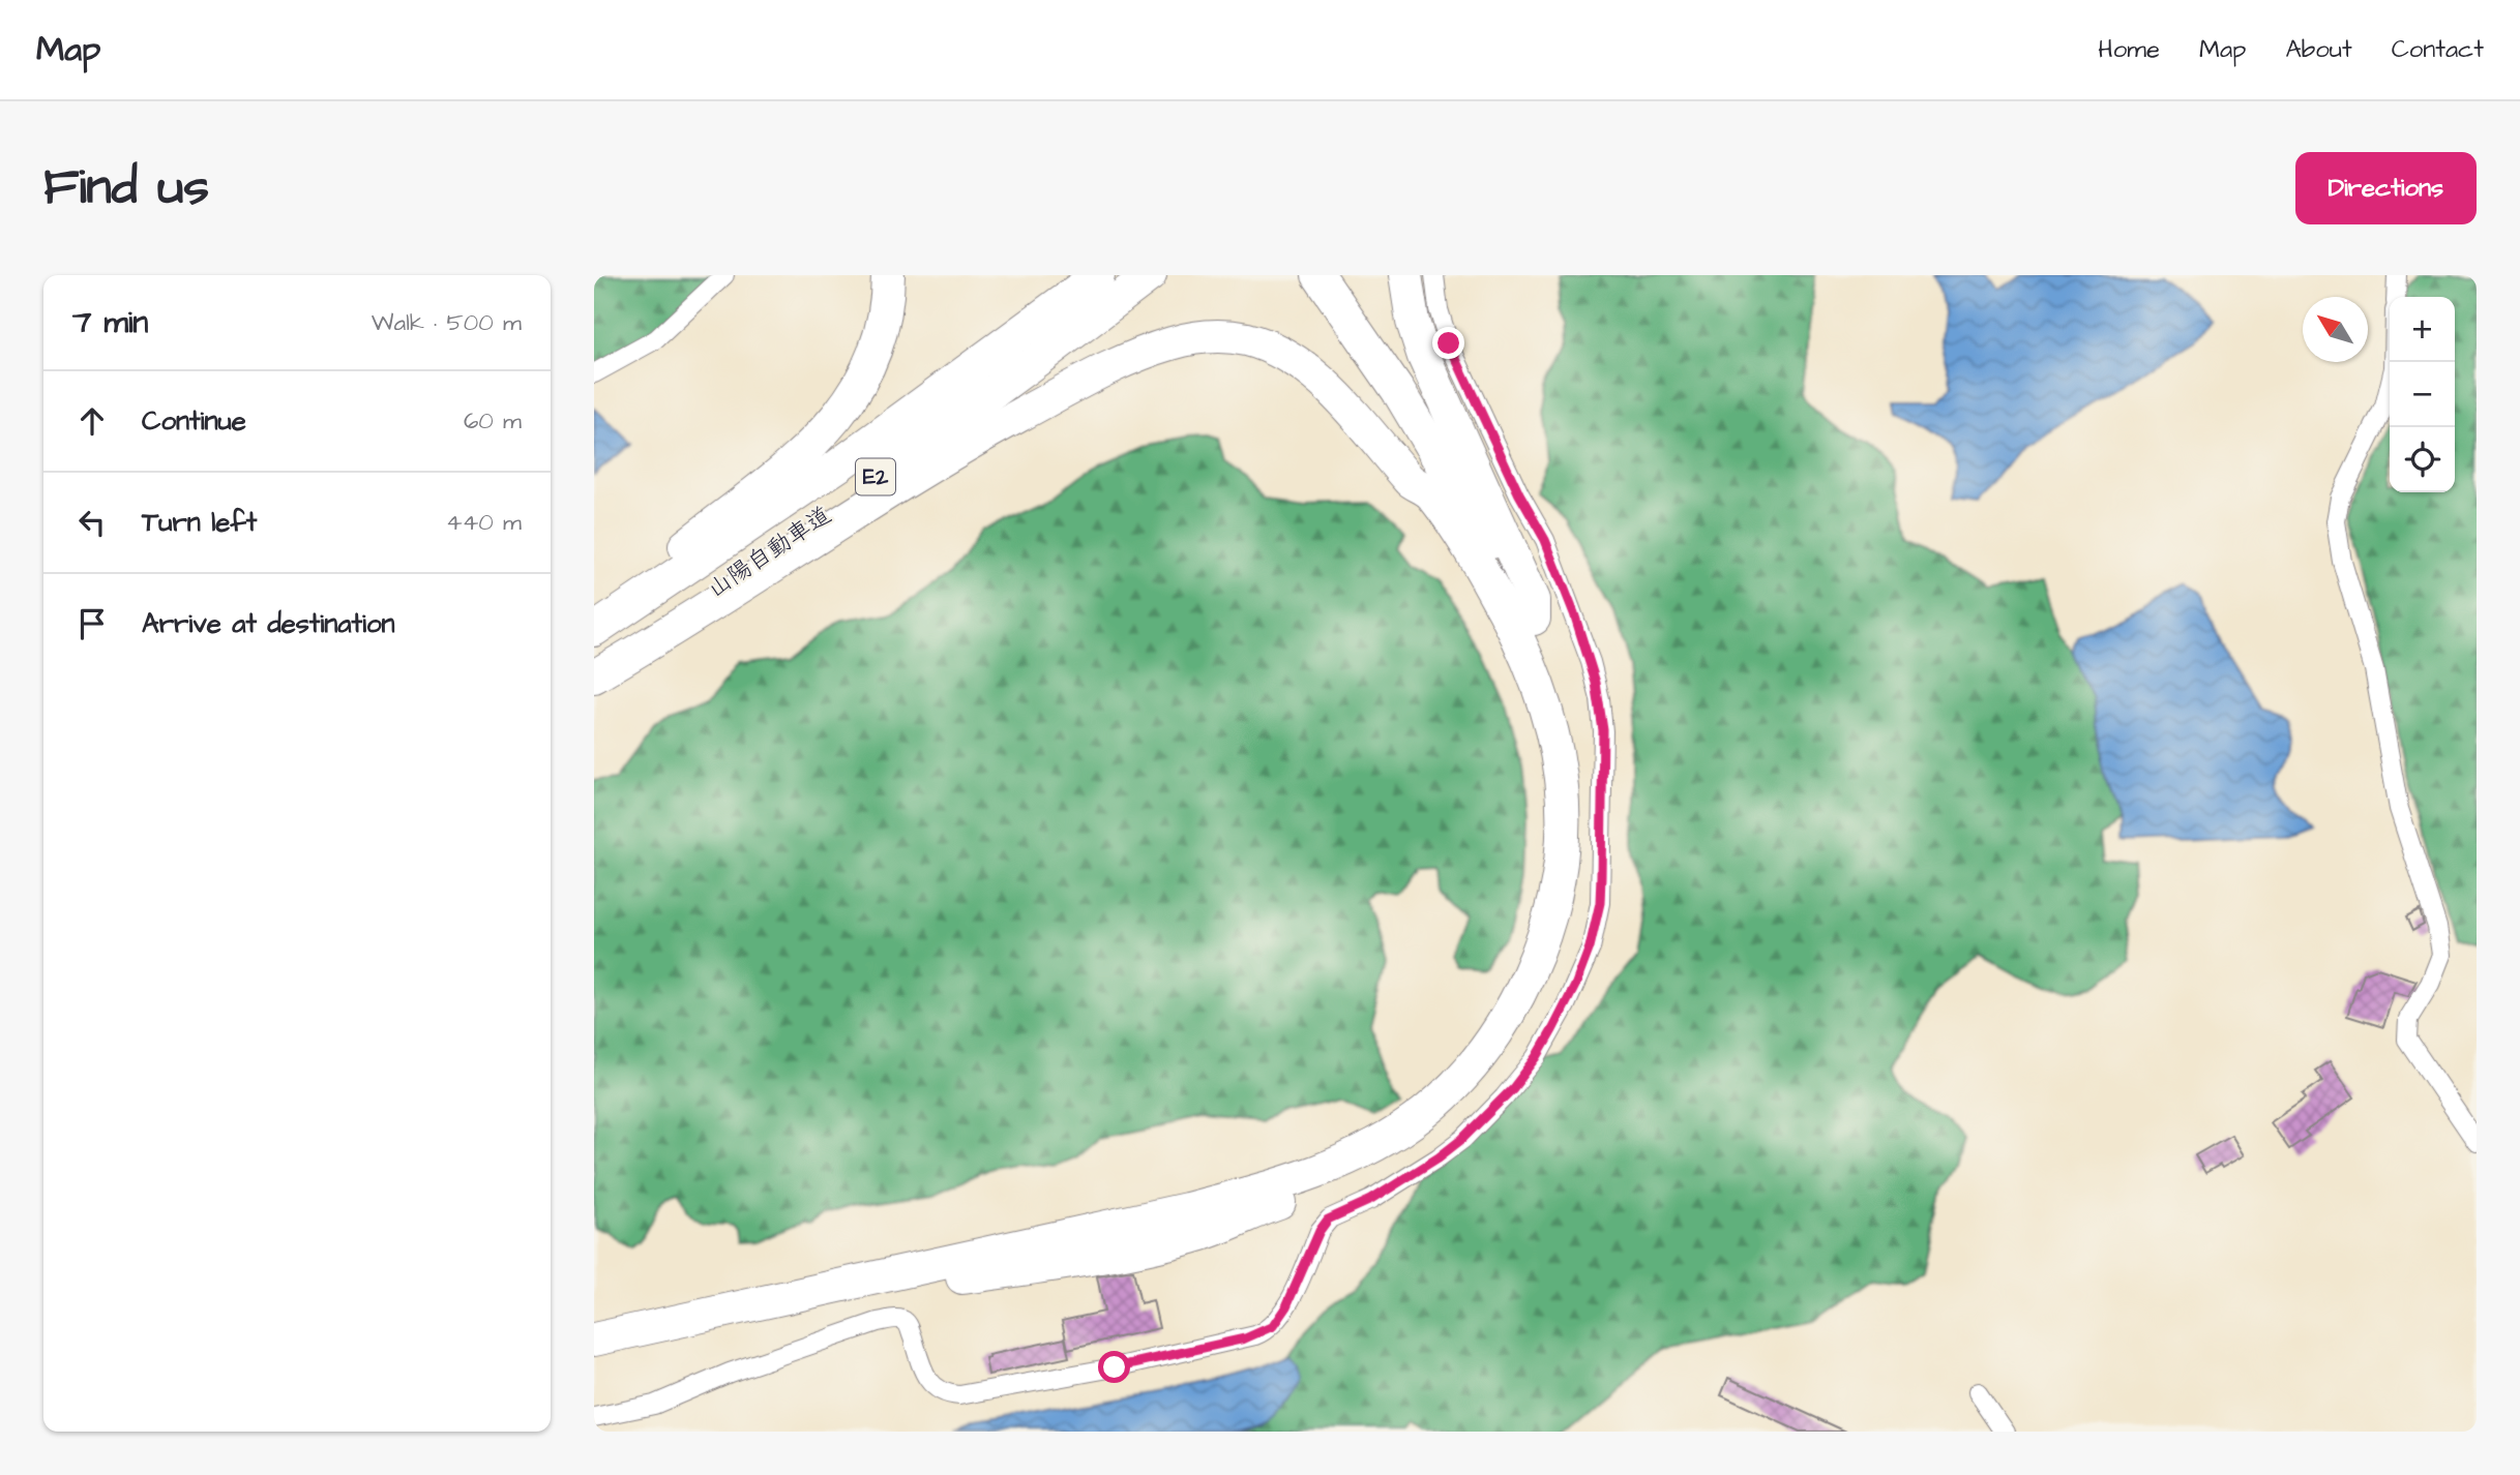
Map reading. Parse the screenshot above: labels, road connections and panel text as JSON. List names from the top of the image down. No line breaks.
{"streets":{"highway":["E2","山陽自動車道"]},"north":"top left","page":{"header":"Map","nav":["Home","Map","About","Contact"],"buttons":"Directions","title":"Find us","heading":["7 min","Walk · 500 m"],"map_buttons":["+","−"],"list":[["Continue","60 m"],["Turn left","440 m"],"Arrive at destination"]}}
